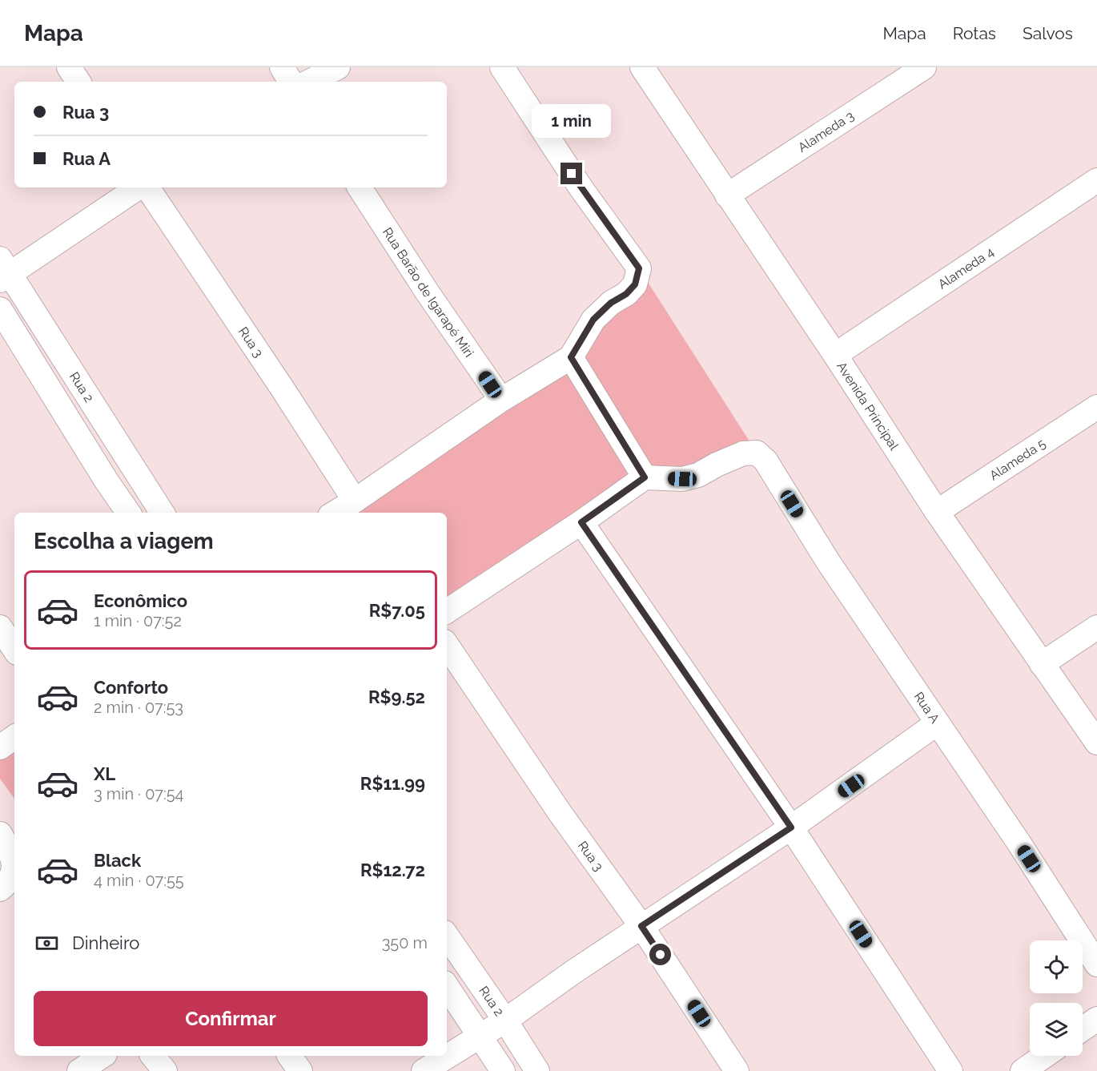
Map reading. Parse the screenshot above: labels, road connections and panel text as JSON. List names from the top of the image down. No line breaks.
{"streets":{"street":["Alameda 3","Alameda 4","Rua Barão de Igarapé Miri","Rua 3","Rua 2","Avenida Principal","Alameda 5","Rua A"]},"crossings":[["Alameda 3","Avenida Principal"],["Alameda 4","Avenida Principal"],["Avenida Principal","Alameda 5"]],"page":{"header":"Mapa","nav":["Mapa","Rotas","Salvos"],"banner":["Rua 3","Rua A"],"bubble":"1 min","heading":"Escolha a viagem","list":[{"name":"Econômico","note":"1 min · 07:52","value":"R$7.05"},{"name":"Conforto","note":"2 min · 07:53","value":"R$9.52"},{"name":"XL","note":"3 min · 07:54","value":"R$11.99"},{"name":"Black","note":"4 min · 07:55","value":"R$12.72"}],"pay":["Dinheiro","350 m"],"buttons":"Confirmar"}}
